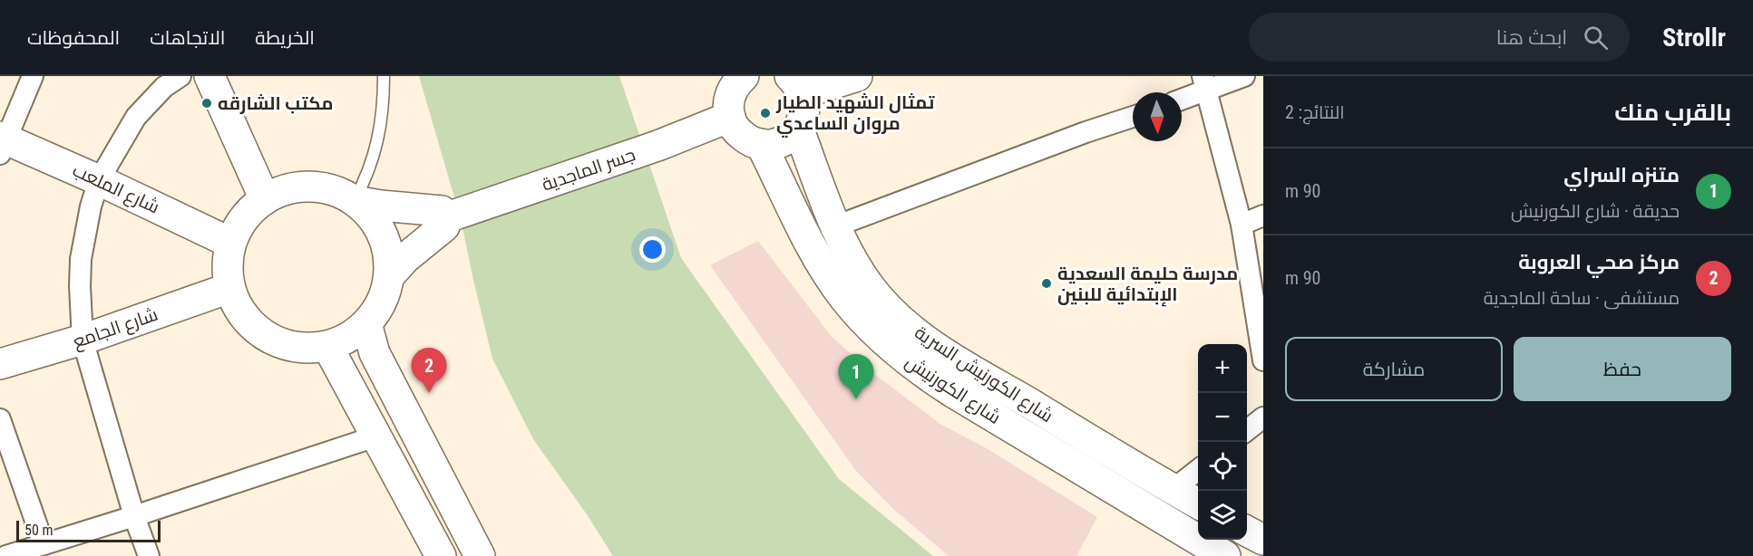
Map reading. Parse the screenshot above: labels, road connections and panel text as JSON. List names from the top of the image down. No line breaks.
{"streets":{"main road":["جسر الماجدية","شارع الملعب","شارع الجامع","شارع الكورنيش السرية","شارع الكورنيش"]},"crossings":[["شارع الملعب","شارع الجامع"]],"places":["مكتب الشارقه","تمثال الشهيد الطيار مروان الساعدي","مدرسة حليمة السعدية الإبتدائية للبنين"],"scale_bar":"50 m","north":"bottom","page":{"header":"Strollr","search":"ابحث هنا","nav":["الخريطة","الاتجاهات","المحفوظات"],"heading":["بالقرب منك","النتائج: 2"],"list":[{"mark":"1","name":"متنزه السراي","note":"حديقة · شارع الكورنيش","value":"90 m"},{"mark":"2","name":"مركز صحي العروبة","note":"مستشفى · ساحة الماجدية","value":"90 m"}],"buttons":["حفظ","مشاركة"],"map_buttons":["+","−"],"pins":["2","1"],"scale":"50 m"}}
